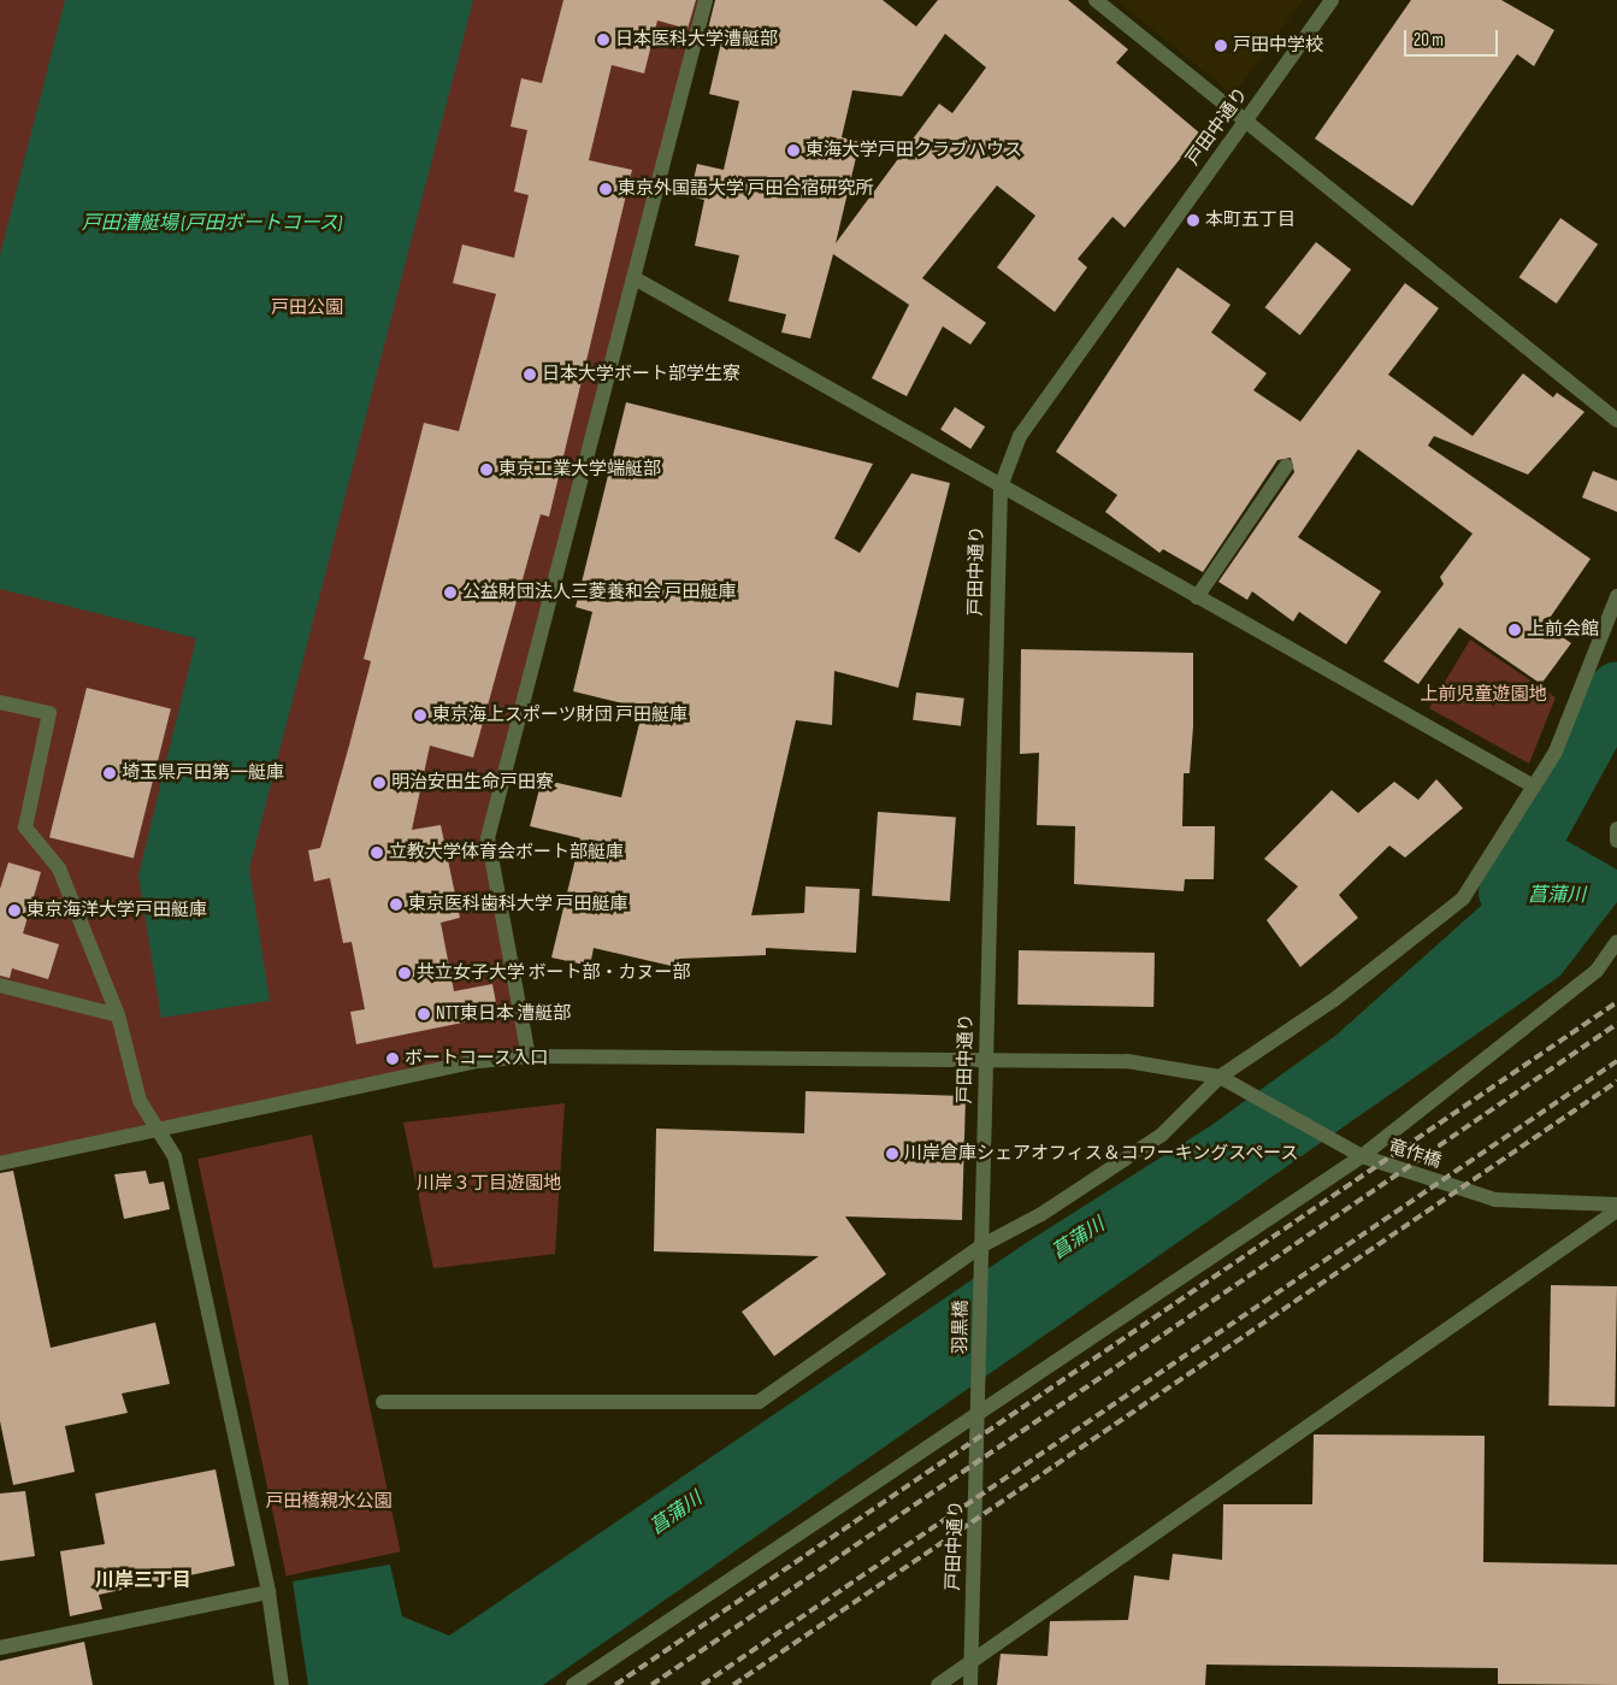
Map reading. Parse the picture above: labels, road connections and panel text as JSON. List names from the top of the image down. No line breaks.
{"streets":{"street":["戸田中通り","竜作橋","羽黒橋"]},"crossings":[["戸田中通り","竜作橋"],["戸田中通り","羽黒橋"]],"districts":["川岸三丁目"],"water":["戸田漕艇場 (戸田ボートコース)","菖蒲川"],"parks":["戸田公園","上前児童遊園地","川岸３丁目遊園地","戸田橋親水公園"],"places":["日本医科大学漕艇部","戸田中学校","東海大学戸田クラブハウス","東京外国語大学 戸田合宿研究所","本町五丁目","日本大学ボート部学生寮","東京工業大学端艇部","公益財団法人三菱養和会 戸田艇庫","上前会館","東京海上スポーツ財団 戸田艇庫","埼玉県戸田第一艇庫","明治安田生命戸田寮","立教大学体育会ボート部艇庫","東京医科歯科大学 戸田艇庫","東京海洋大学戸田艇庫","共立女子大学 ボート部・カヌー部","NTT東日本 漕艇部","ボートコース入口","川岸倉庫シェアオフィス＆コワーキングスペース"],"scale_bar":"20 m"}
